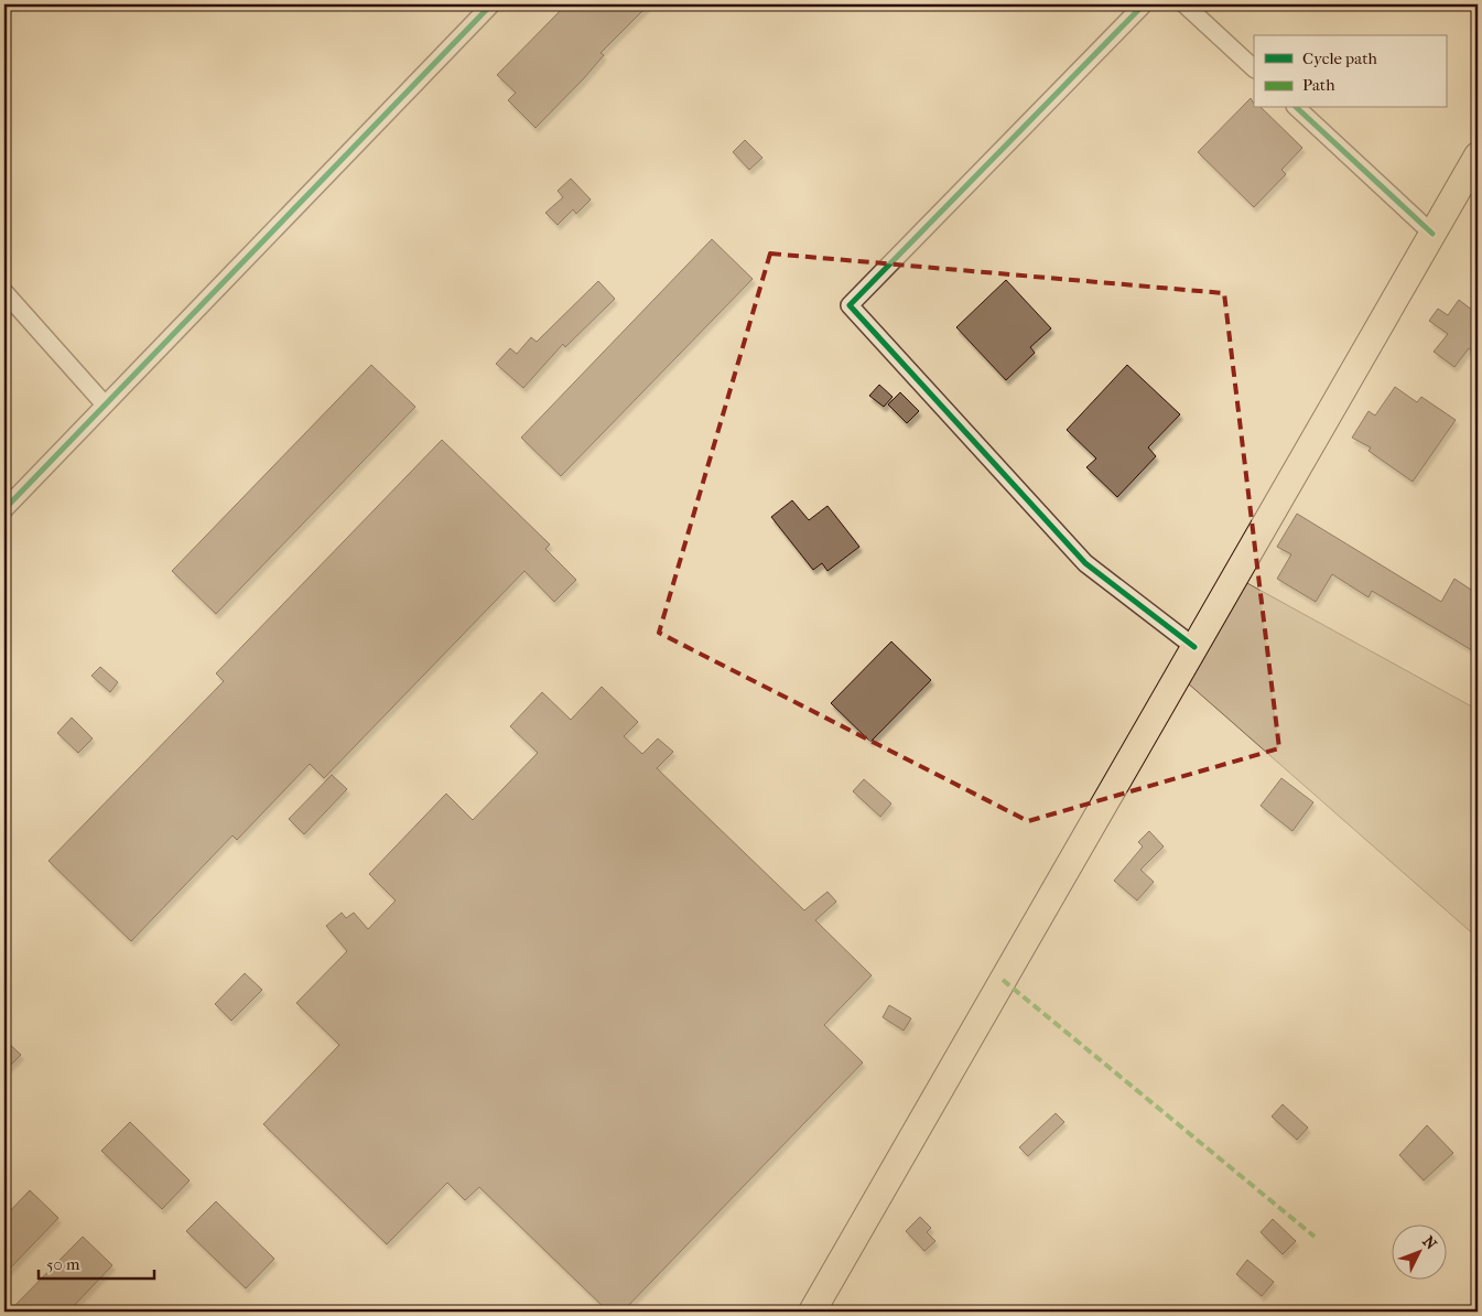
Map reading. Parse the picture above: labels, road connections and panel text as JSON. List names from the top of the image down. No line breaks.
{"legend":["Cycle path","Path"],"scale_bar":"50 m","north":"top right"}
